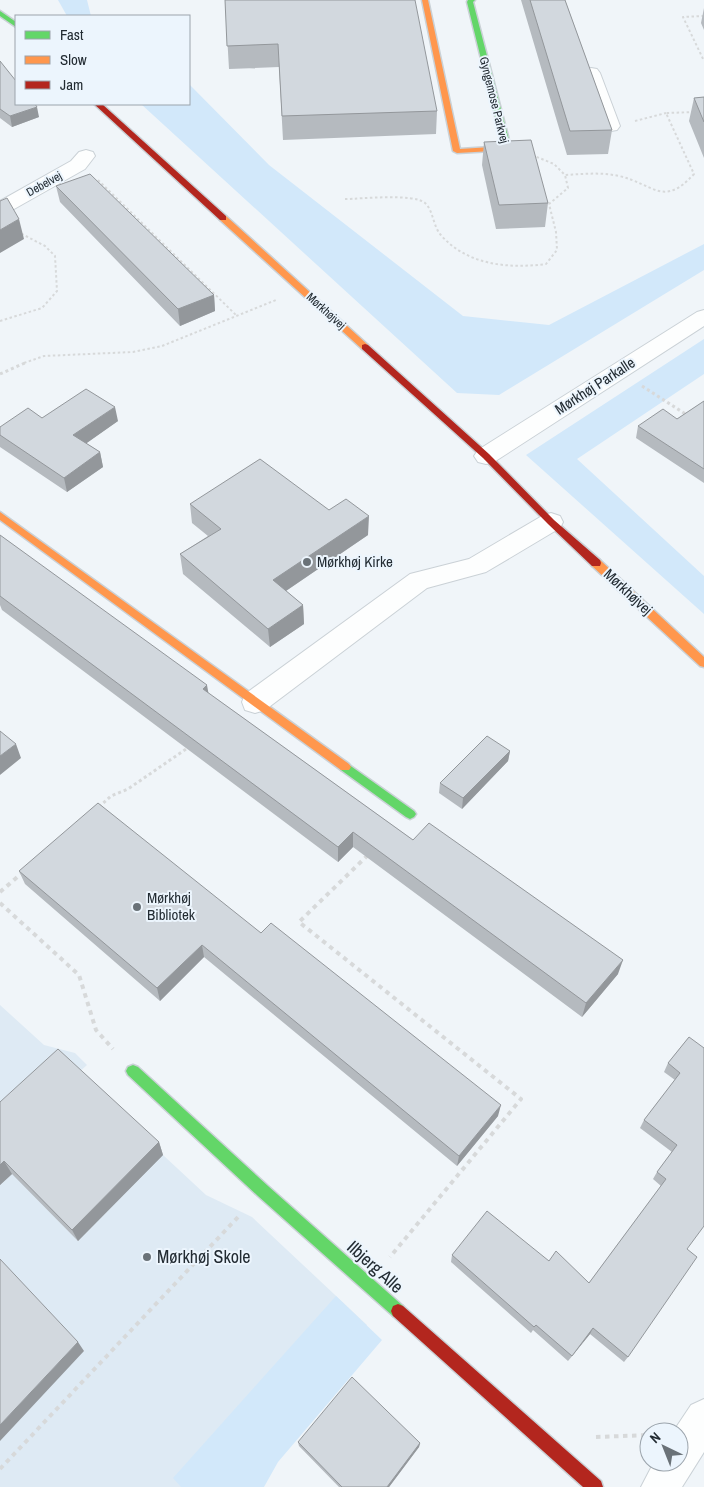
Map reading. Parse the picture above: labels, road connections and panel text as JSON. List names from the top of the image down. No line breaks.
{"streets":{"street":["Gyngemose Parkvej","Debelvej","Mørkhøjvej","Mørkhøj Parkalle","Ilbjerg Alle"]},"crossings":[["Mørkhøjvej","Mørkhøj Parkalle"]],"places":["Mørkhøj Kirke","Mørkhøj Bibliotek","Mørkhøj Skole"],"legend":["Fast","Slow","Jam"],"north":"top left"}
